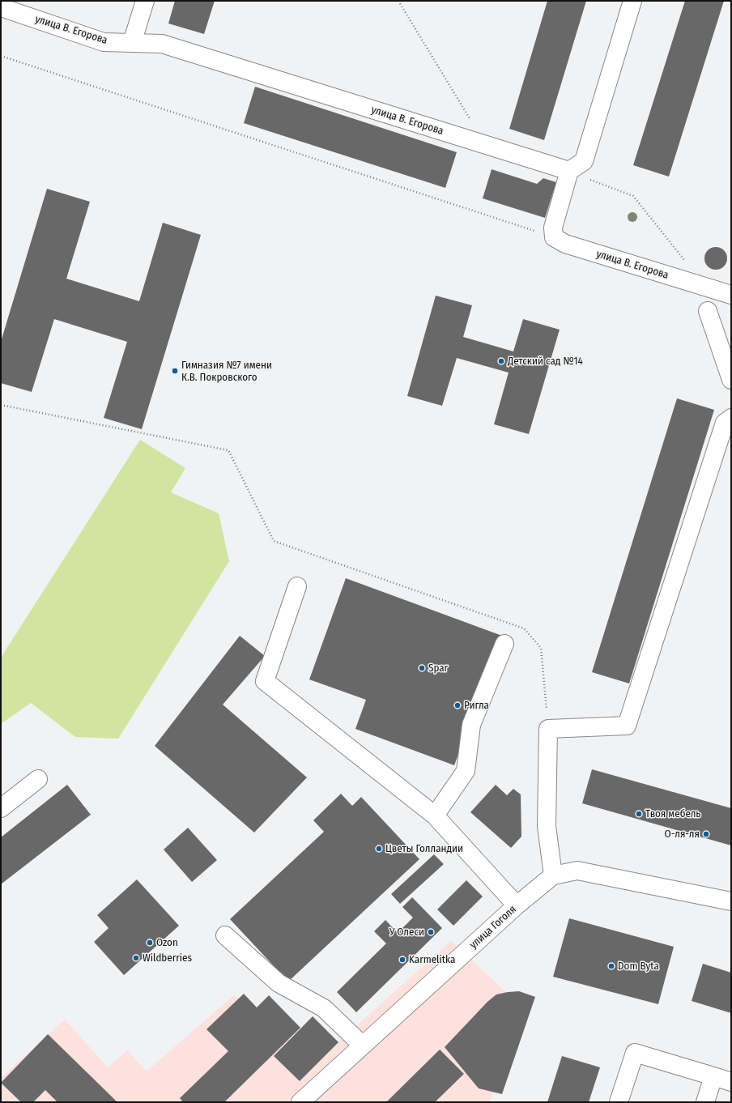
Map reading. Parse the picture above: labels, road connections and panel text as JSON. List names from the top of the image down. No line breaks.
{"streets":{"street":["улица В. Егорова","улица Гоголя"]},"places":["Детский сад №14","Гимназия №7 имени К.В. Покровского","Spar","Ригла","Твоя мебель","О-ля-ля","Цветы Голландии","У Олеси","Ozon","Wildberries","Karmelitka","Dom Byta"]}
